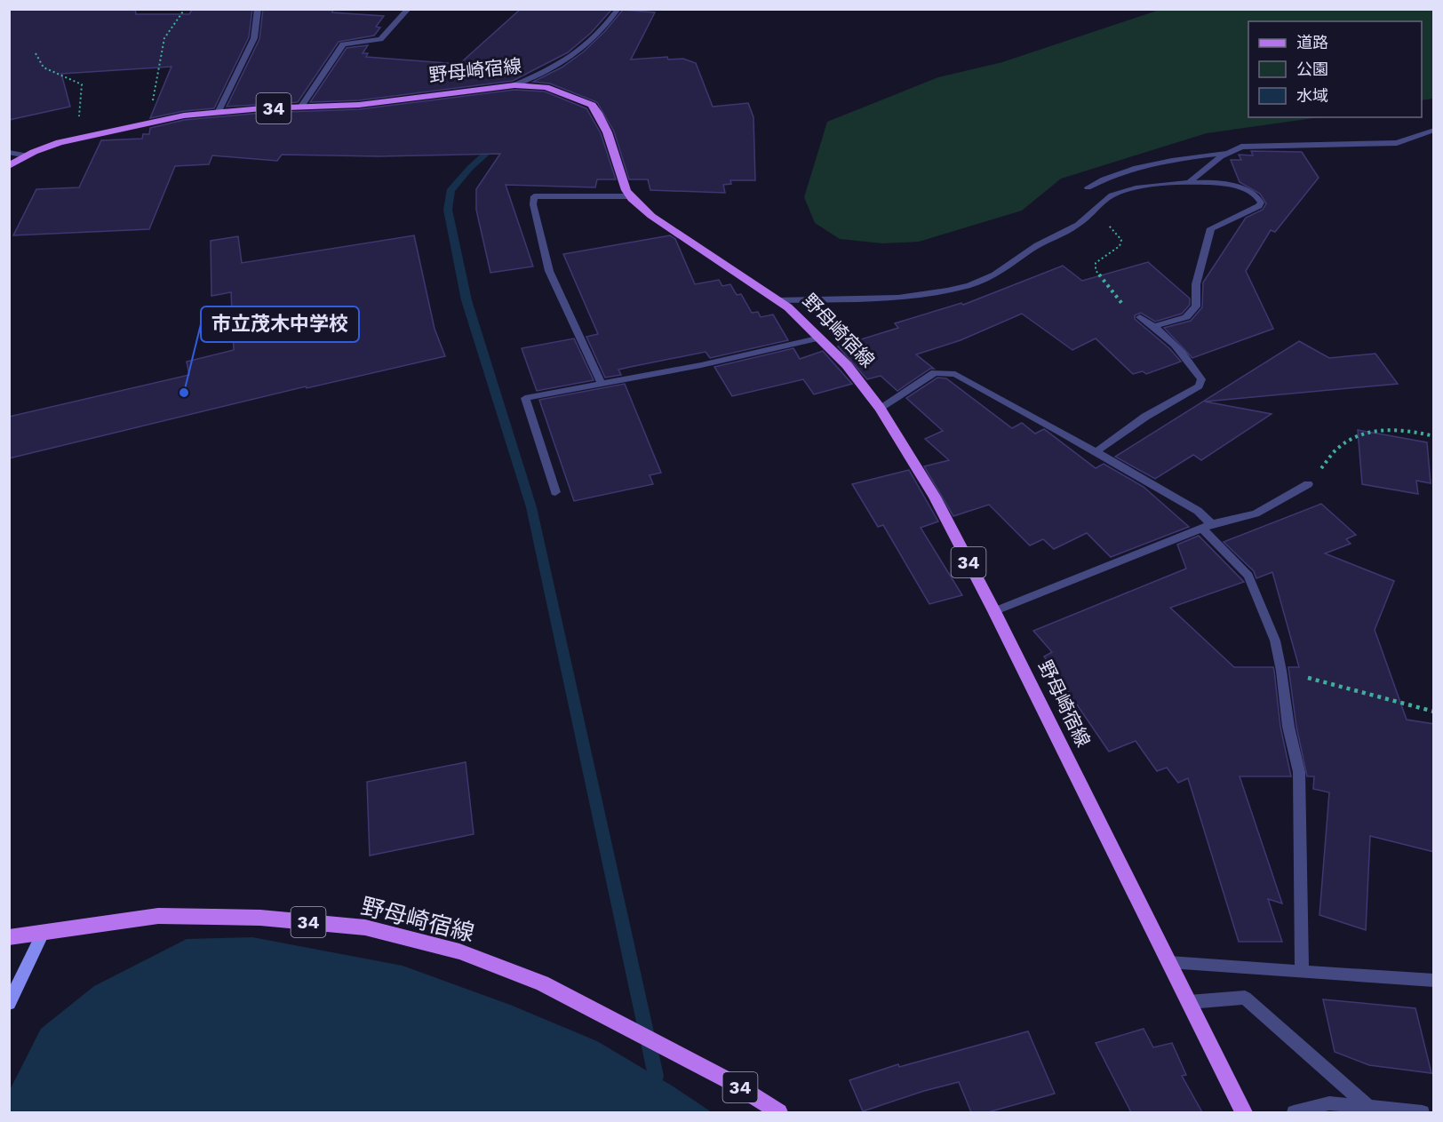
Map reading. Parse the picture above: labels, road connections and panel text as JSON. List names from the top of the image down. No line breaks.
{"streets":{"main road":["野母崎宿線","34"]},"places":["市立茂木中学校"],"legend":["道路","公園","水域"]}
